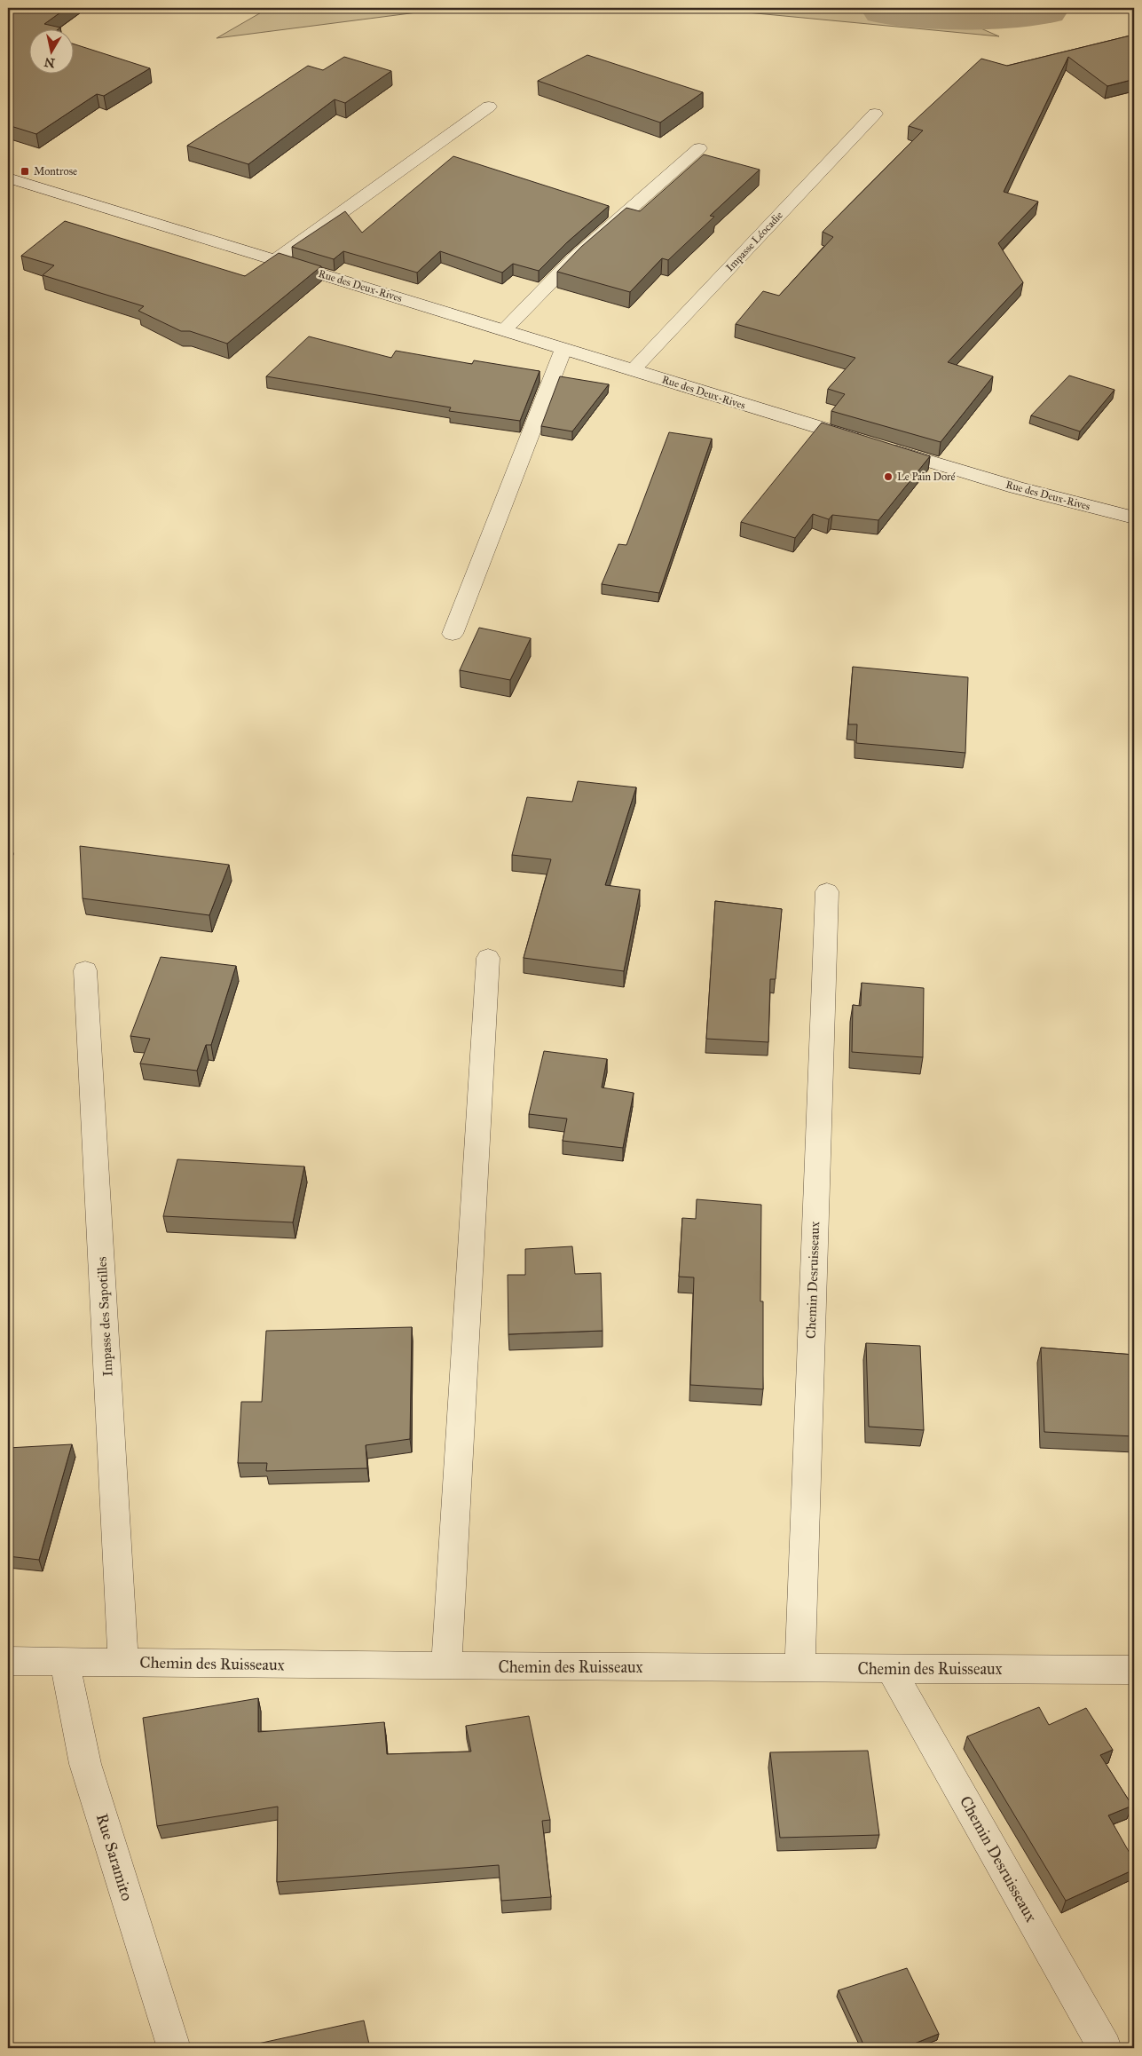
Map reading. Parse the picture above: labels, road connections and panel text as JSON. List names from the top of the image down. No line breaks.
{"streets":{"street":["Impasse Léocadie","Rue des Deux-Rives","Chemin Desruisseaux","Impasse des Sapotilles","Chemin des Ruisseaux","Rue Saramito"]},"crossings":[["Impasse Léocadie","Rue des Deux-Rives"],["Chemin Desruisseaux","Chemin des Ruisseaux"],["Impasse des Sapotilles","Chemin des Ruisseaux"],["Chemin des Ruisseaux","Rue Saramito"]],"places":{"transit":["Montrose"],"other":["Le Pain Doré"]},"north":"bottom"}
